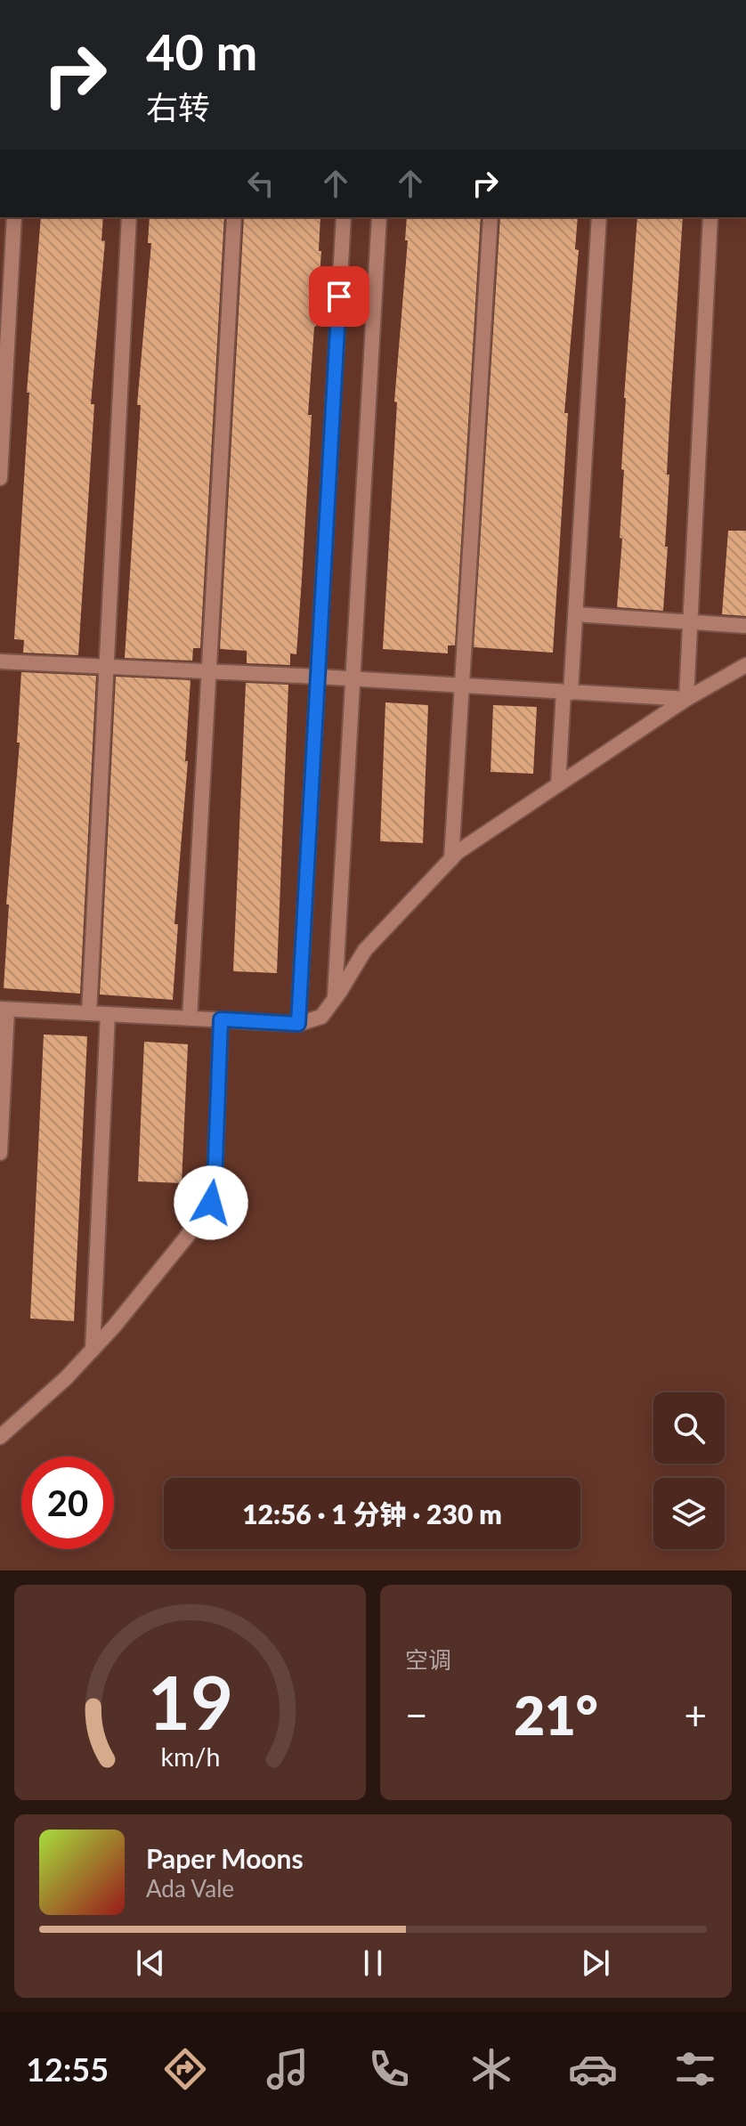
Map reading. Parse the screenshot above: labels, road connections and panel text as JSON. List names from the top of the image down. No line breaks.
{"page":{"turn":["40 m","右转"],"limit":"20","trip":"12:56 · 1 分钟 · 230 m","tile":"空调","heat":["−","21°","+"],"song":["Paper Moons","Ada Vale"],"tabs":"12:55","gauge":["19","km/h"]}}
